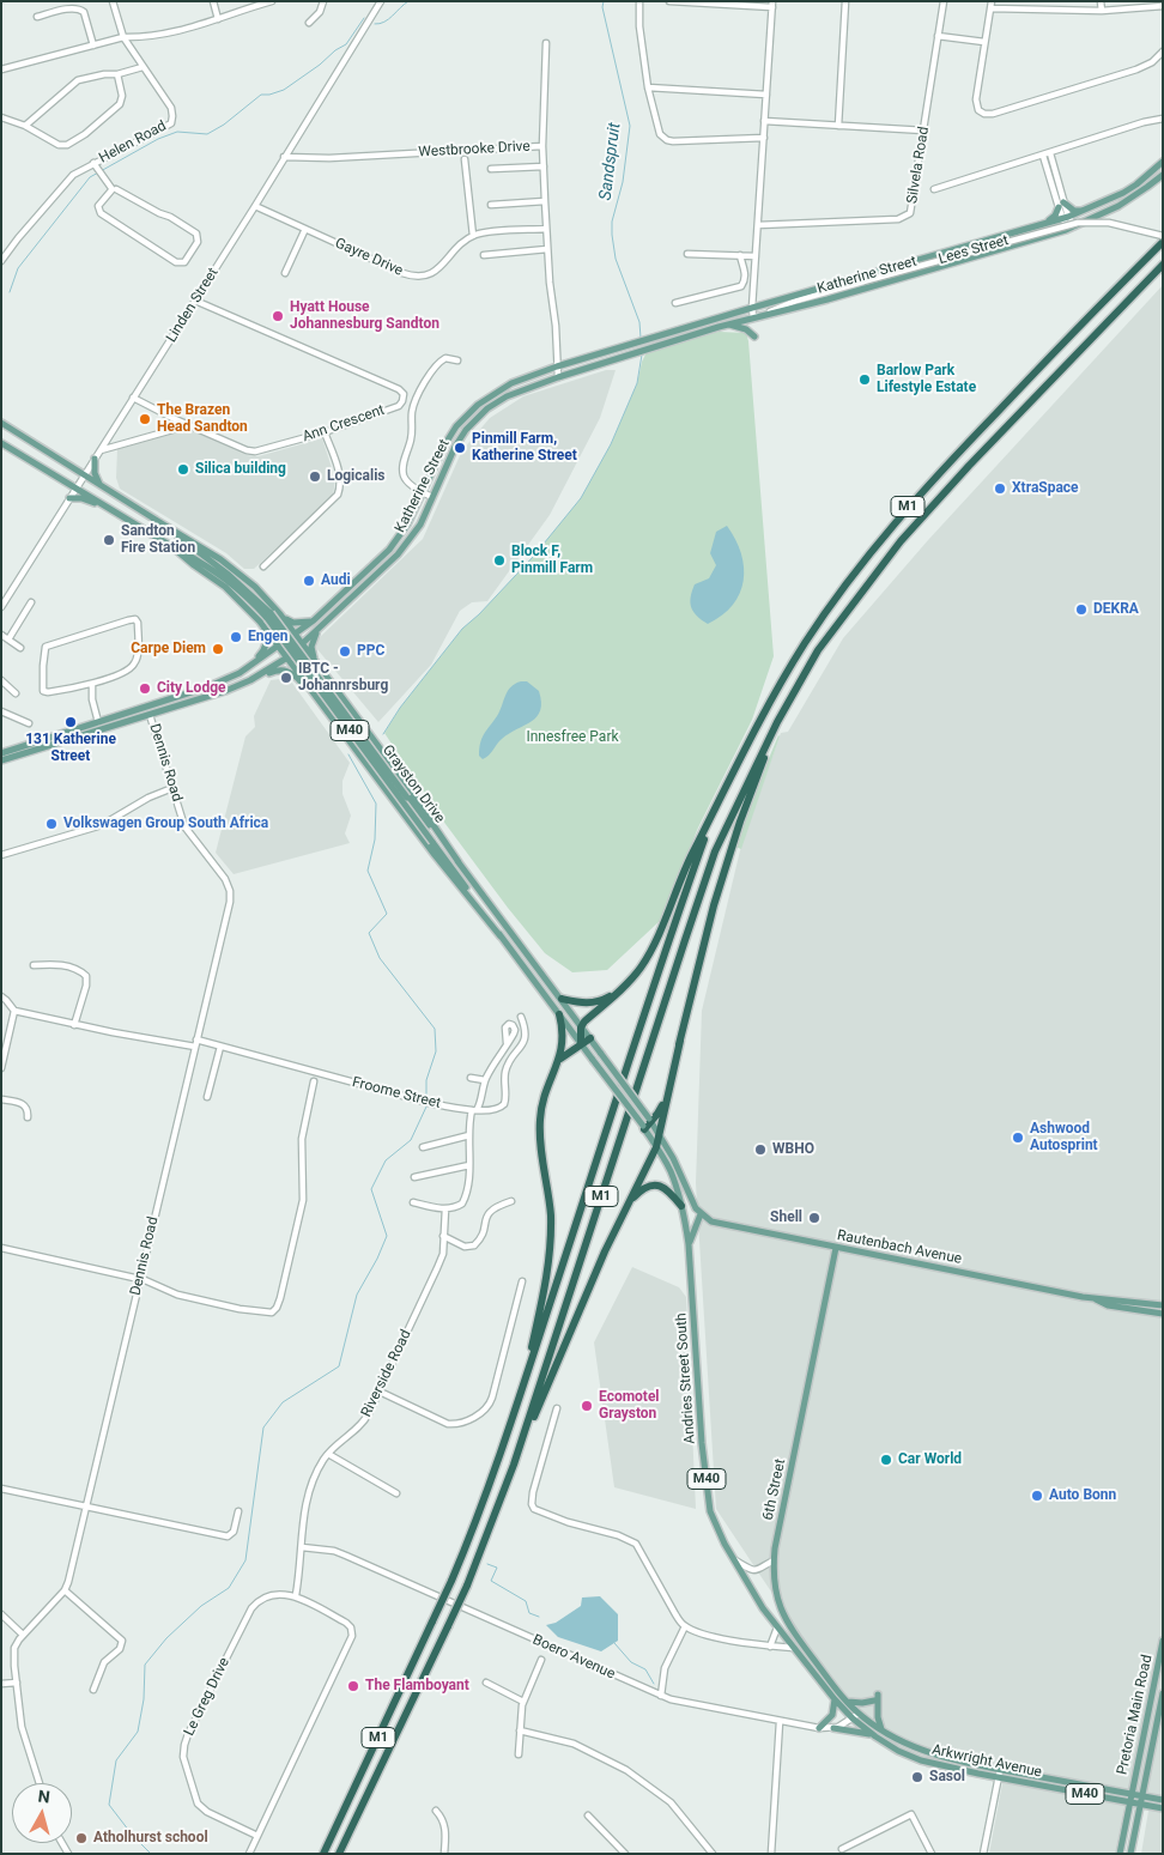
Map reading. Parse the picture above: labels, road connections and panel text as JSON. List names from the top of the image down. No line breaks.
{"streets":{"highway":["M1"],"main road":["Katherine Street","M40","Grayston Drive","Rautenbach Avenue","Andries Street South","6th Street","Pretoria Main Road","Arkwright Avenue"],"street":["Helen Road","Westbrooke Drive","Silvela Road","Lees Street","Gayre Drive","Linden Street","Ann Crescent","Dennis Road","Froome Street","Riverside Road","Boero Avenue","Le Greg Drive"]},"crossings":[["Westbrooke Drive","Katherine Street"],["Westbrooke Drive","Linden Street"],["Lees Street","Katherine Street"],["Gayre Drive","Linden Street"],["Katherine Street","Dennis Road"],["Linden Street","Ann Crescent"],["Linden Street","Grayston Drive"],["Dennis Road","Froome Street"],["Grayston Drive","Rautenbach Avenue"],["Grayston Drive","Andries Street South"],["Rautenbach Avenue","6th Street"],["Riverside Road","Boero Avenue"],["Riverside Road","Le Greg Drive"],["Andries Street South","6th Street"],["Andries Street South","Boero Avenue"],["Andries Street South","Arkwright Avenue"],["6th Street","Boero Avenue"],["6th Street","Arkwright Avenue"],["Boero Avenue","Arkwright Avenue"],["Pretoria Main Road","Arkwright Avenue"]],"water":["Sandspruit"],"parks":["Innesfree Park"],"places":["Hyatt House Johannesburg Sandton","Barlow Park Lifestyle Estate","The Brazen Head Sandton","Pinmill Farm, Katherine Street","Silica building","Logicalis","XtraSpace","Sandton Fire Station","Block F, Pinmill Farm","Audi","DEKRA","Engen","Carpe Diem","PPC","IBTC - Johannrsburg","City Lodge","131 Katherine Street","Volkswagen Group South Africa","Ashwood Autosprint","WBHO","Shell","Ecomotel Grayston","Car World","Auto Bonn","The Flamboyant","Sasol","Atholhurst school"],"north":"top"}
